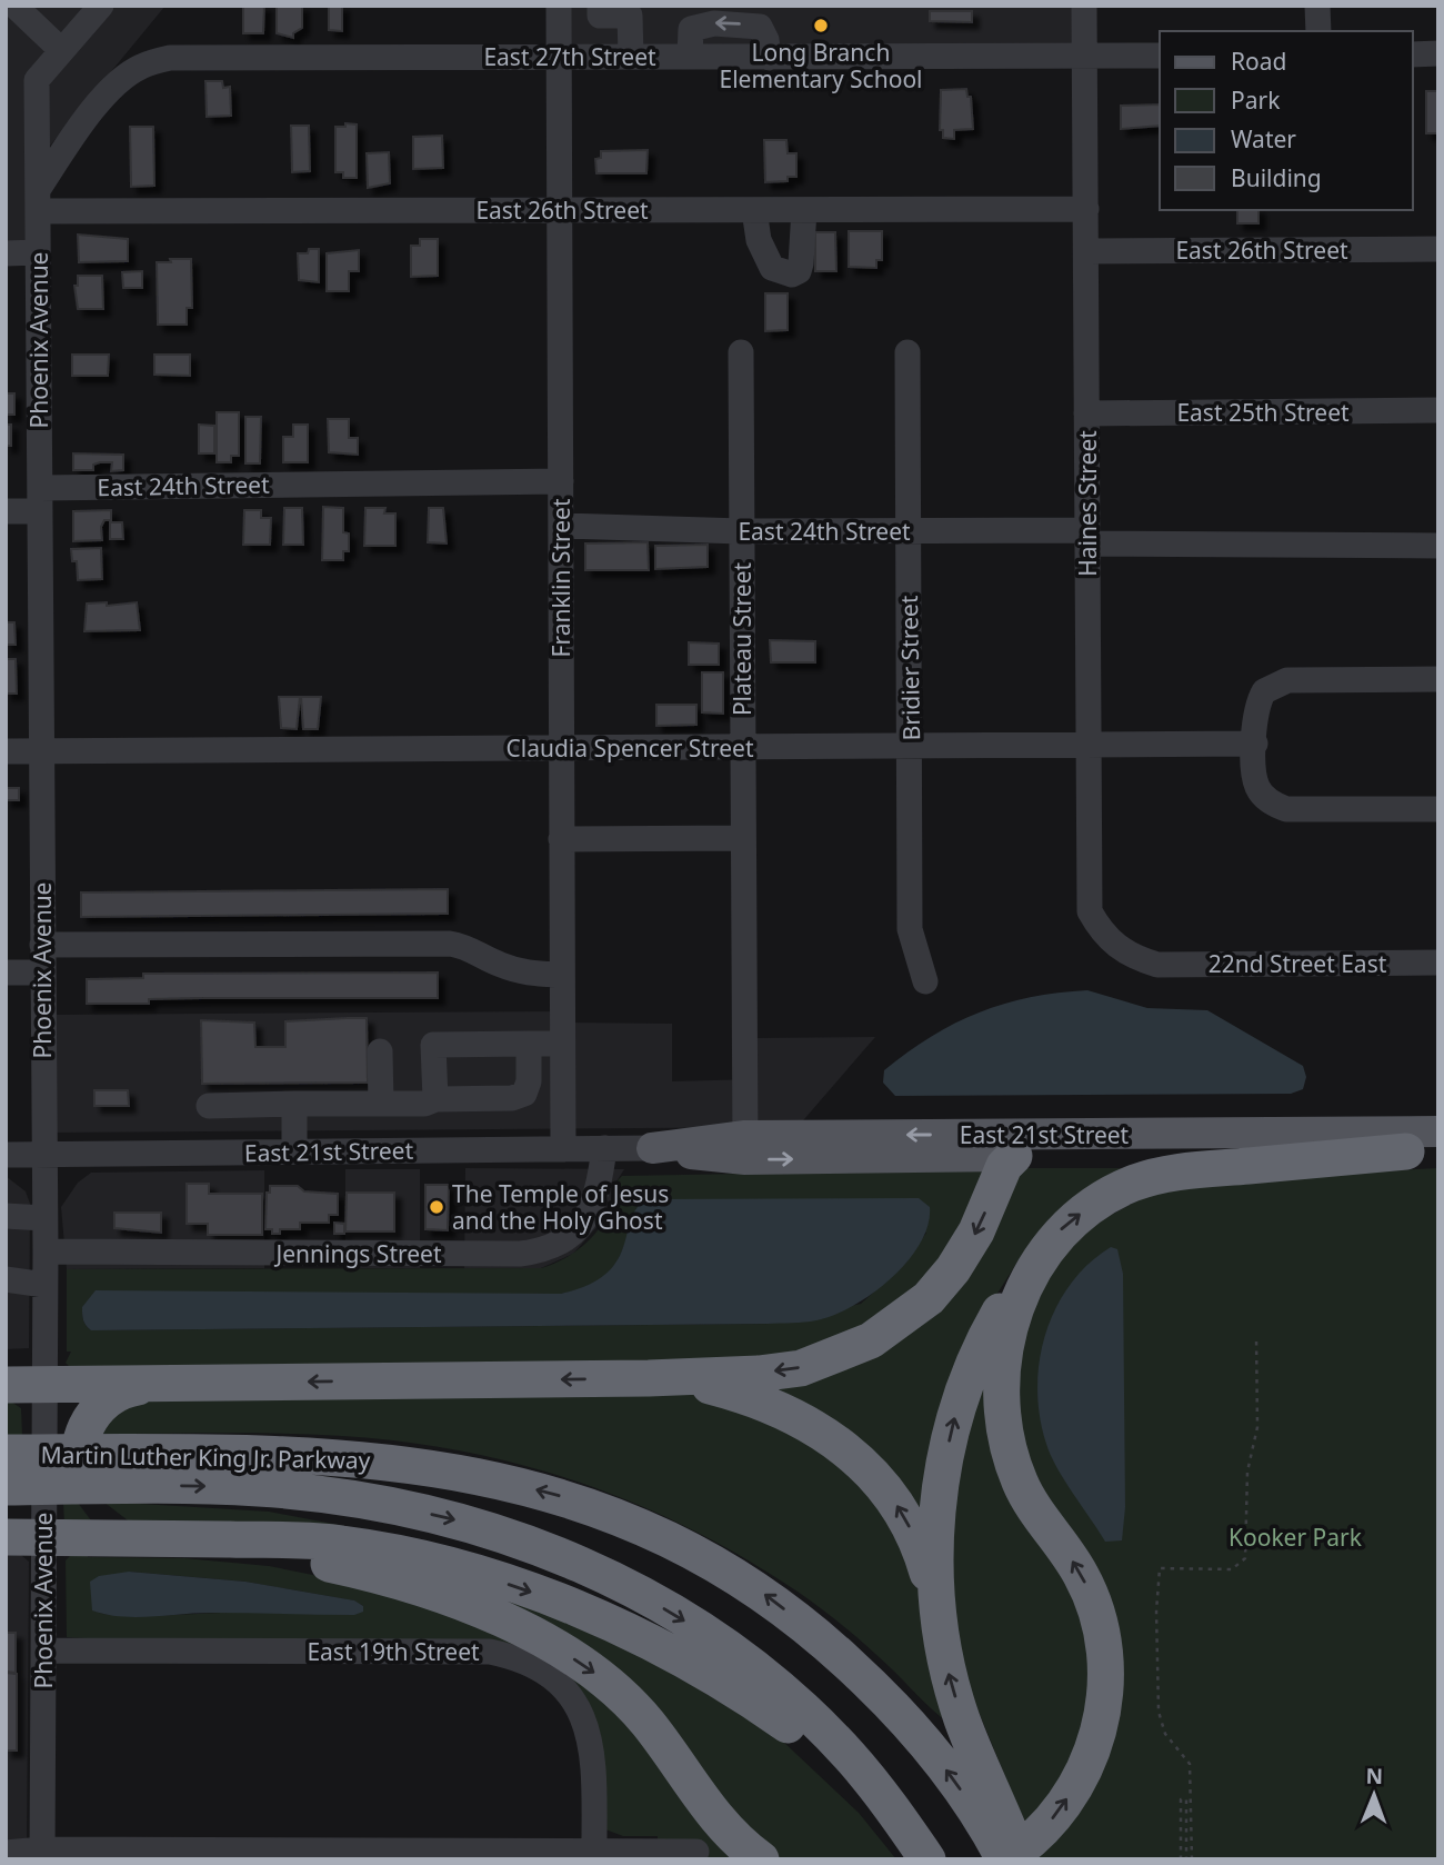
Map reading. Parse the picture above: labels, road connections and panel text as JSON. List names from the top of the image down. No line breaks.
{"streets":{"highway":["Martin Luther King Jr. Parkway"],"main road":["East 21st Street"],"street":["East 27th Street","East 26th Street","Phoenix Avenue","East 25th Street","East 24th Street","Haines Street","Franklin Street","Plateau Street","Bridier Street","Claudia Spencer Street","22nd Street East","Jennings Street","East 19th Street"]},"crossings":[["East 27th Street","East 26th Street"],["East 27th Street","Phoenix Avenue"],["East 27th Street","Haines Street"],["East 27th Street","Franklin Street"],["East 26th Street","Phoenix Avenue"],["East 26th Street","Haines Street"],["East 26th Street","Franklin Street"],["Phoenix Avenue","East 24th Street"],["Phoenix Avenue","Claudia Spencer Street"],["Phoenix Avenue","East 21st Street"],["Phoenix Avenue","Jennings Street"],["Phoenix Avenue","East 19th Street"],["East 25th Street","Haines Street"],["East 24th Street","Haines Street"],["East 24th Street","Franklin Street"],["East 24th Street","Plateau Street"],["East 24th Street","Bridier Street"],["Haines Street","Claudia Spencer Street"],["Haines Street","22nd Street East"],["Franklin Street","Claudia Spencer Street"],["Franklin Street","East 21st Street"],["Plateau Street","Claudia Spencer Street"],["Plateau Street","East 21st Street"],["Bridier Street","Claudia Spencer Street"],["East 21st Street","Jennings Street"]],"parks":["Kooker Park"],"places":["Long Branch Elementary School","The Temple of Jesus and the Holy Ghost"],"legend":["Road","Park","Water","Building"],"north":"top"}
